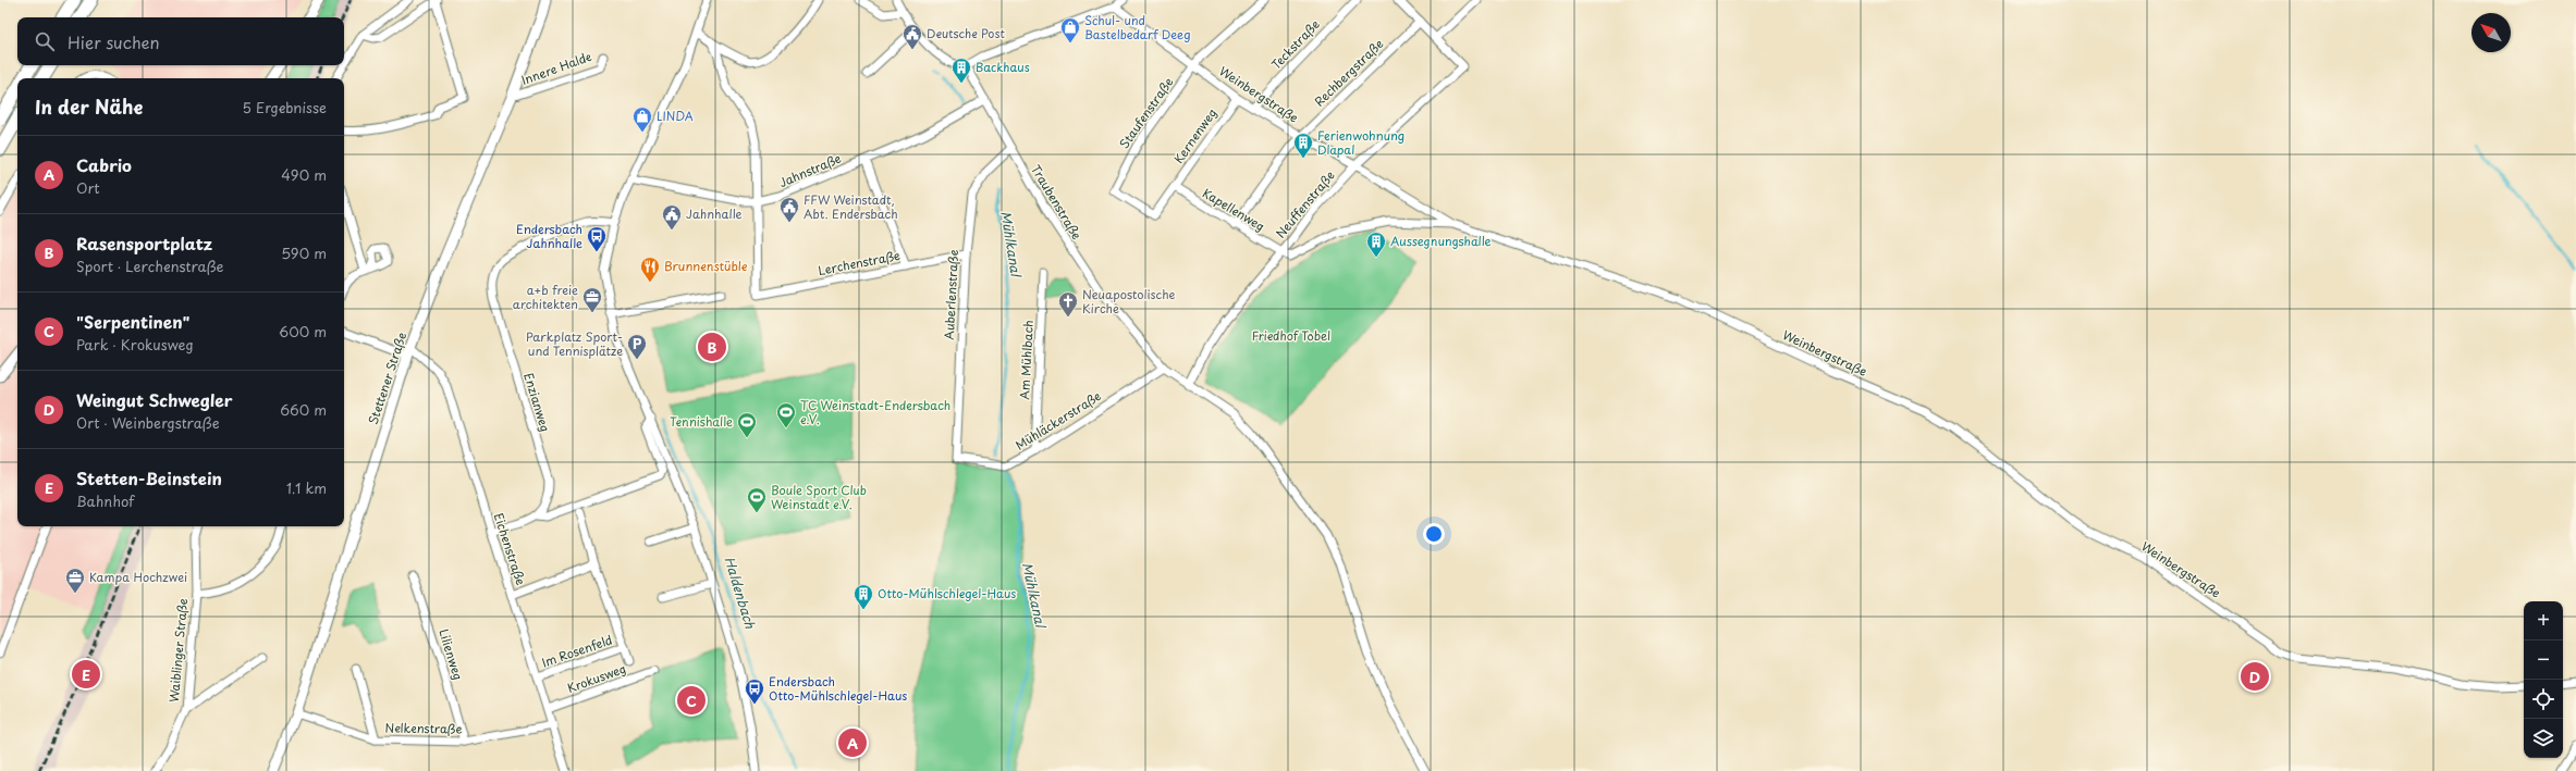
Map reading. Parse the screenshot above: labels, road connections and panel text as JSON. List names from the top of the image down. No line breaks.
{"streets":{"street":["Teckstraße","Innere Halde","Rechbergstraße","Weinbergstraße","Staufenstraße","Kernenweg","Jahnstraße","Traubenstraße","Neuffenstraße","Kapellenweg","Lerchenstraße","Auberlenstraße","Am Mühlbach","Stettener Straße","Enzianweg","Mühläckerstraße","Eichenstraße","Waiblinger Straße","Im Rosenfeld","Lilienweg","Krokusweg","Nelkenstraße"]},"crossings":[["Teckstraße","Weinbergstraße"],["Innere Halde","Stettener Straße"],["Rechbergstraße","Weinbergstraße"],["Rechbergstraße","Kapellenweg"],["Weinbergstraße","Staufenstraße"],["Weinbergstraße","Kernenweg"],["Weinbergstraße","Neuffenstraße"],["Staufenstraße","Kernenweg"],["Staufenstraße","Kapellenweg"],["Kernenweg","Kapellenweg"],["Jahnstraße","Traubenstraße"],["Jahnstraße","Lerchenstraße"],["Traubenstraße","Neuffenstraße"],["Traubenstraße","Auberlenstraße"],["Traubenstraße","Mühläckerstraße"],["Neuffenstraße","Kapellenweg"],["Lerchenstraße","Auberlenstraße"],["Auberlenstraße","Mühläckerstraße"],["Am Mühlbach","Mühläckerstraße"],["Stettener Straße","Eichenstraße"],["Stettener Straße","Nelkenstraße"],["Eichenstraße","Im Rosenfeld"],["Eichenstraße","Krokusweg"],["Eichenstraße","Nelkenstraße"],["Lilienweg","Nelkenstraße"]],"water":["Mühlkanal","Haldenbach"],"parks":["Friedhof Tobel"],"places":{"shop":["Schul- und Bastelbedarf Deeg","LINDA"],"public building":["Deutsche Post","FFW Weinstadt, Abt. Endersbach","Jahnhalle"],"building":["Backhaus","Ferienwohnung Dlapal","Aussegnungshalle","Otto-Mühlschlegel-Haus"],"bus stop":["Endersbach Jahnhalle","Endersbach Otto-Mühlschlegel-Haus"],"restaurant":["Brunnenstüble"],"office":["a+b freie architekten","Kampa Hochzwei"],"church":["Neuapostolische Kirche"],"parking":["Parkplatz Sport- und Tennisplätze"],"sports":["TC Weinstadt-Endersbach e.V.","Tennishalle","Boule Sport Club Weinstadt e.V."]},"north":"top left","page":{"search":"Hier suchen","heading":["In der Nähe","5 Ergebnisse"],"list":[{"mark":"A","name":"Cabrio","note":"Ort","value":"490 m"},{"mark":"B","name":"Rasensportplatz","note":"Sport · Lerchenstraße","value":"590 m"},{"mark":"C","name":"\"Serpentinen\"","note":"Park · Krokusweg","value":"600 m"},{"mark":"D","name":"Weingut Schwegler","note":"Ort · Weinbergstraße","value":"660 m"},{"mark":"E","name":"Stetten-Beinstein","note":"Bahnhof","value":"1.1 km"}],"pins":["B","E","D","C","A"],"map_buttons":["+","−"]}}
